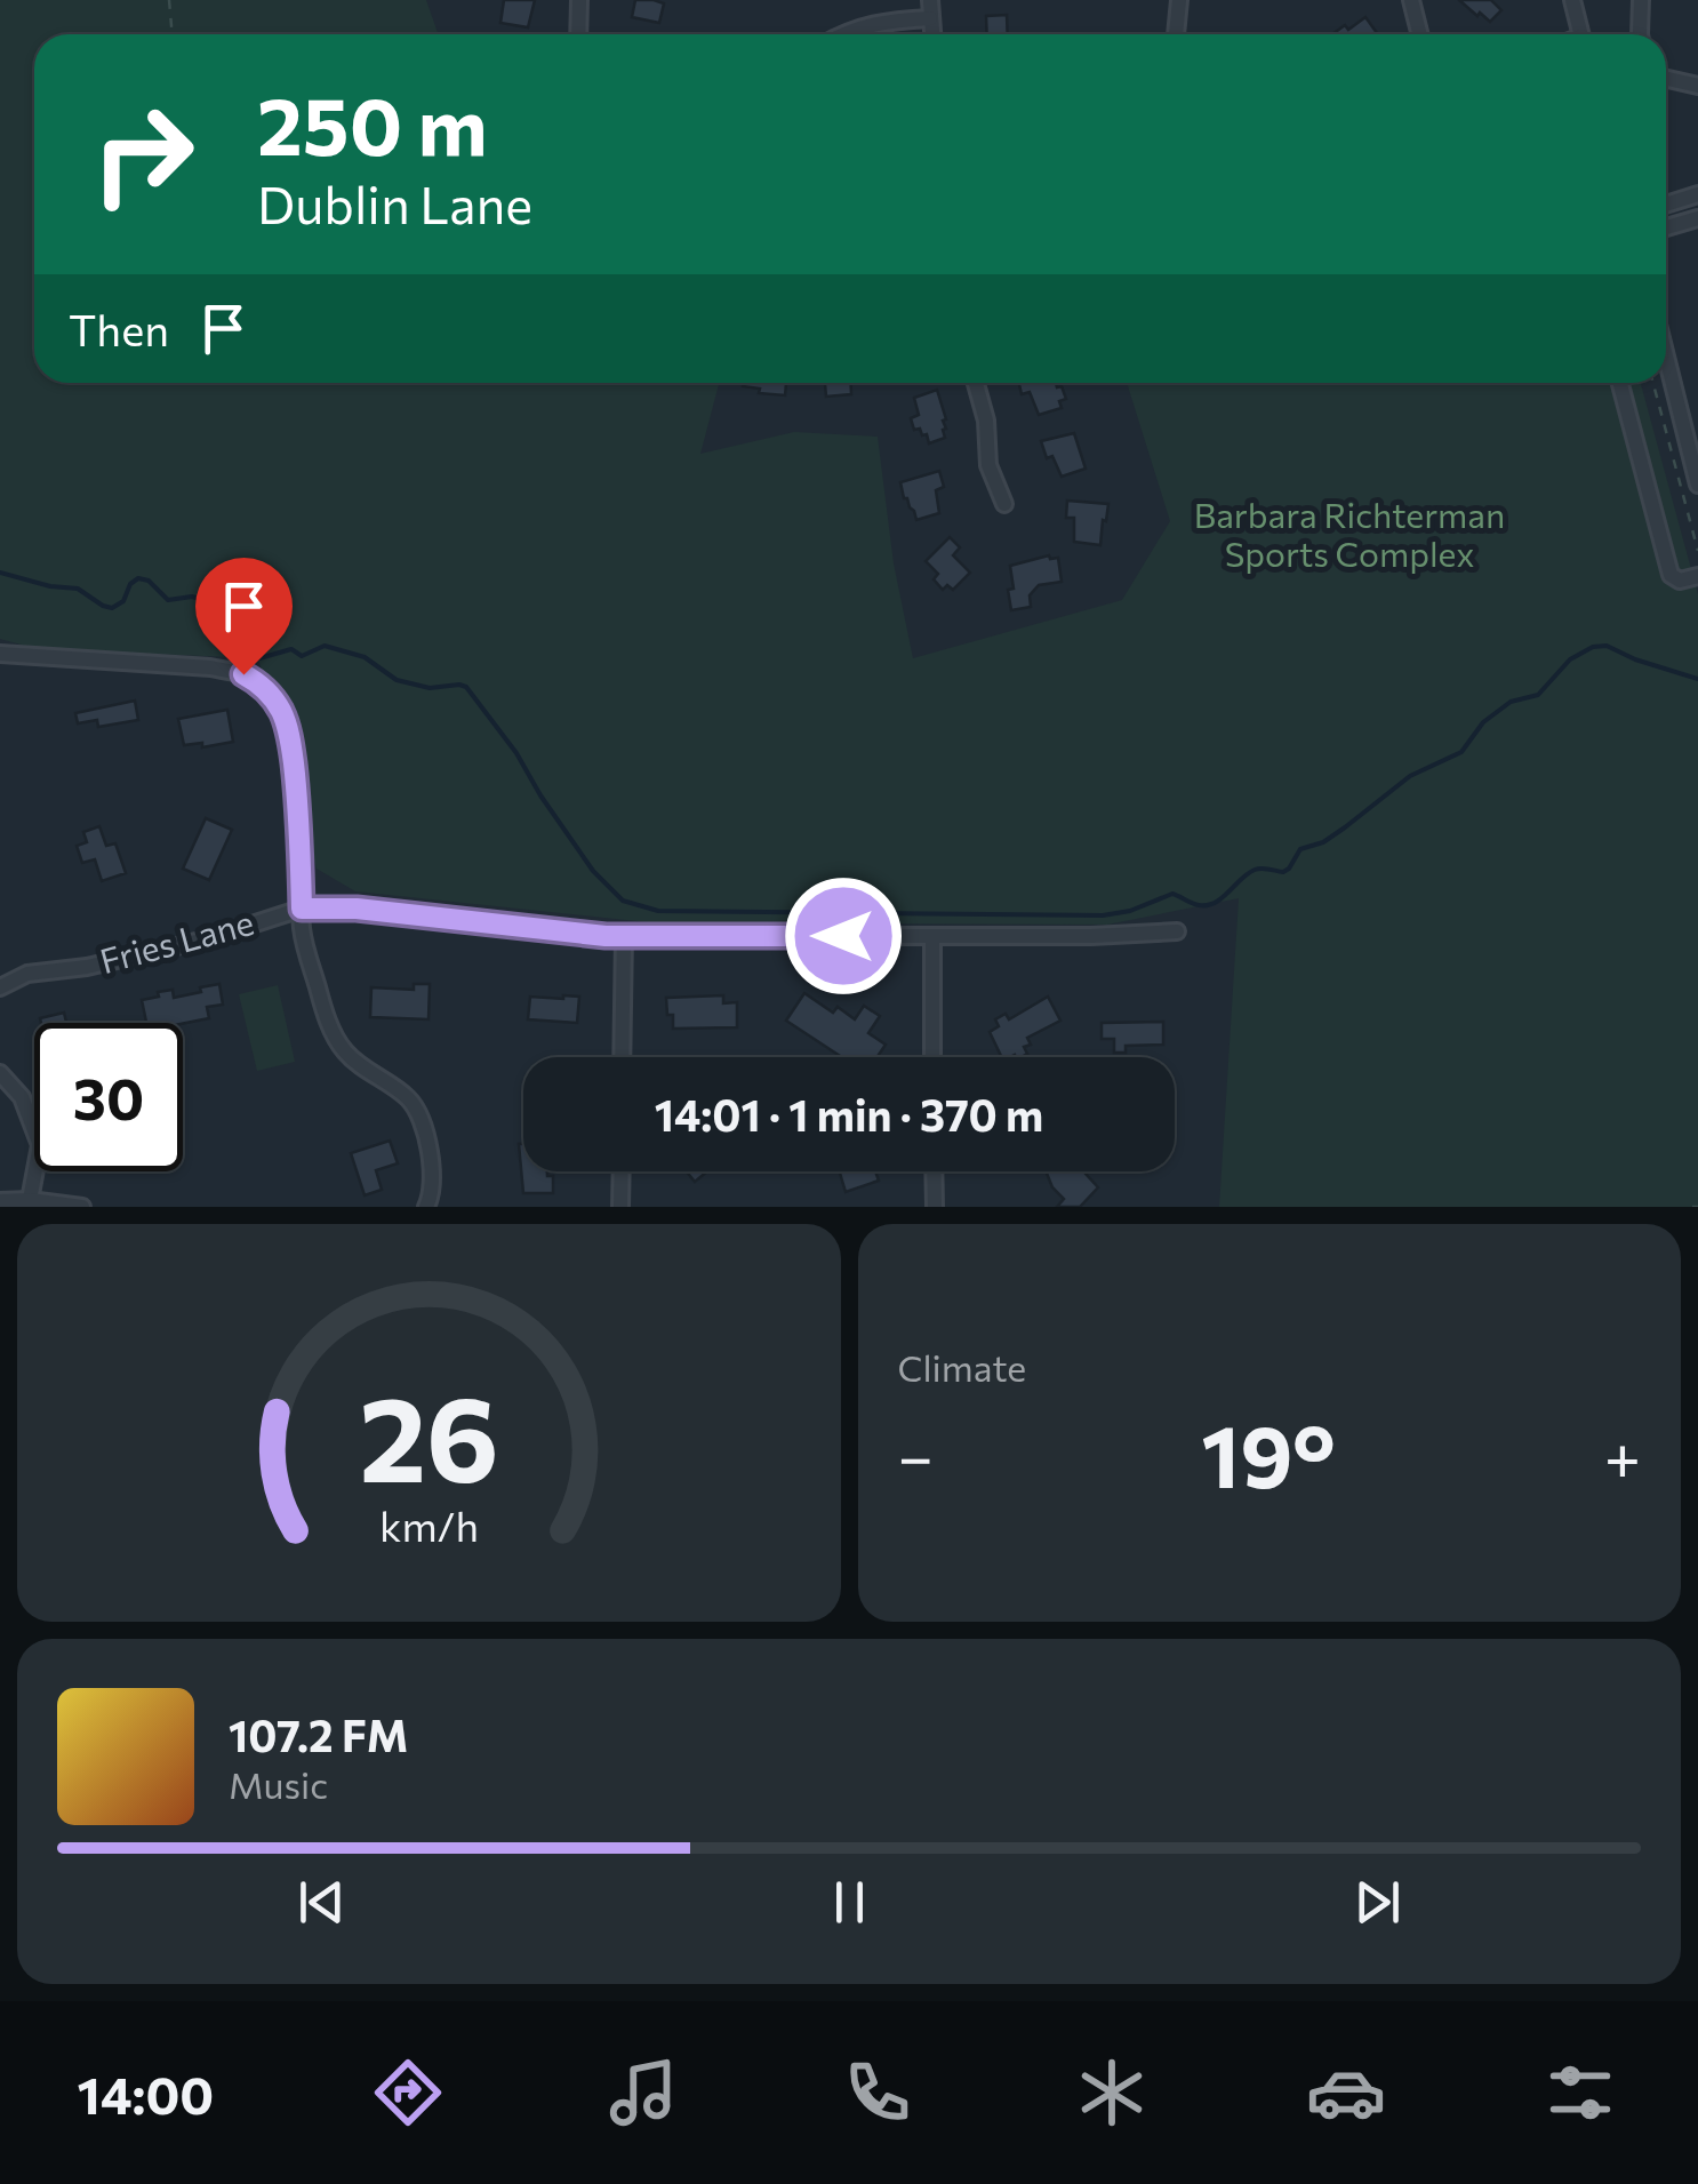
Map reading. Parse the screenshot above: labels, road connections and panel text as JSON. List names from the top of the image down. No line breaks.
{"streets":{"street":["Fries Lane"]},"parks":["Barbara Richterman Sports Complex"],"page":{"turn":["250 m","Dublin Lane"],"then":"Then","limit":"30","trip":"14:01 · 1 min · 370 m","tile":"Climate","heat":["−","19°","+"],"song":["107.2 FM","Music"],"tabs":"14:00","gauge":["26","km/h"]}}
